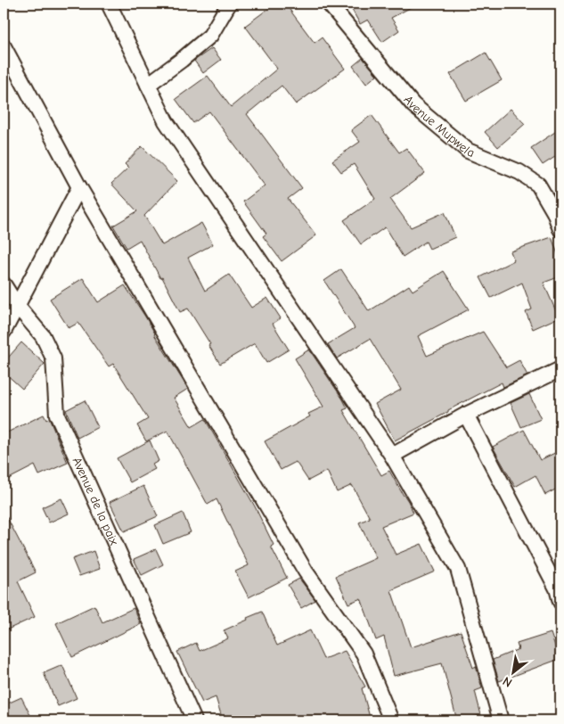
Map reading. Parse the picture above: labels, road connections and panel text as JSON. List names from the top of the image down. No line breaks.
{"streets":{"street":["Avenue Mupwela","Avenue de la paix"]},"north":"bottom left"}
